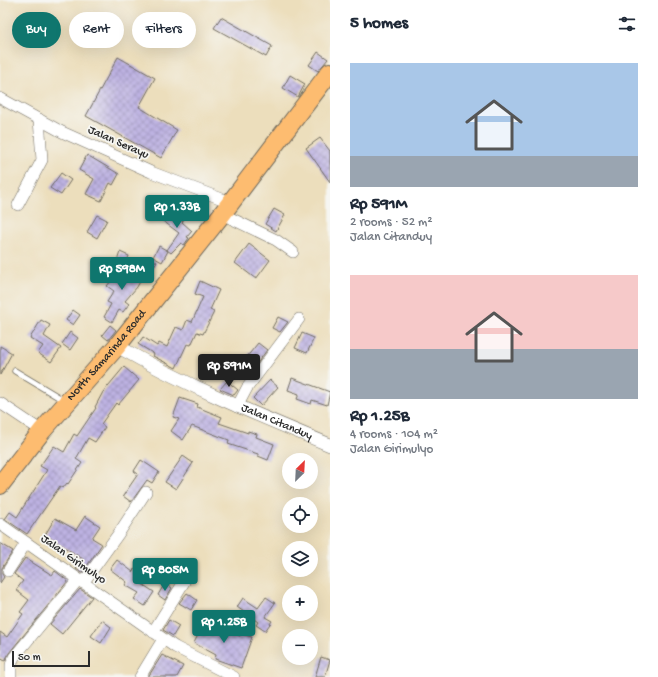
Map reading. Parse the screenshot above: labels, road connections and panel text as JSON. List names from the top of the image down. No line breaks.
{"streets":{"highway":["North Samarinda Road"],"street":["Jalan Serayu","Jalan Citanduy","Jalan Girimulyo"]},"crossings":[["Jalan Serayu","North Samarinda Road"],["North Samarinda Road","Jalan Citanduy"]],"scale_bar":"50 m","north":"top right","page":{"heading":"5 homes","chip":["Buy","Rent","Filters"],"list":[{"name":"Rp 591M","note":"2 rooms · 52 m² · Jalan Citanduy"},{"name":"Rp 1.25B","note":"4 rooms · 104 m² · Jalan Girimulyo"}],"price":["Rp 1.33B","Rp 598M","Rp 591M","Rp 805M","Rp 1.25B"],"map_buttons":["+","−"],"scale":"50 m"}}
